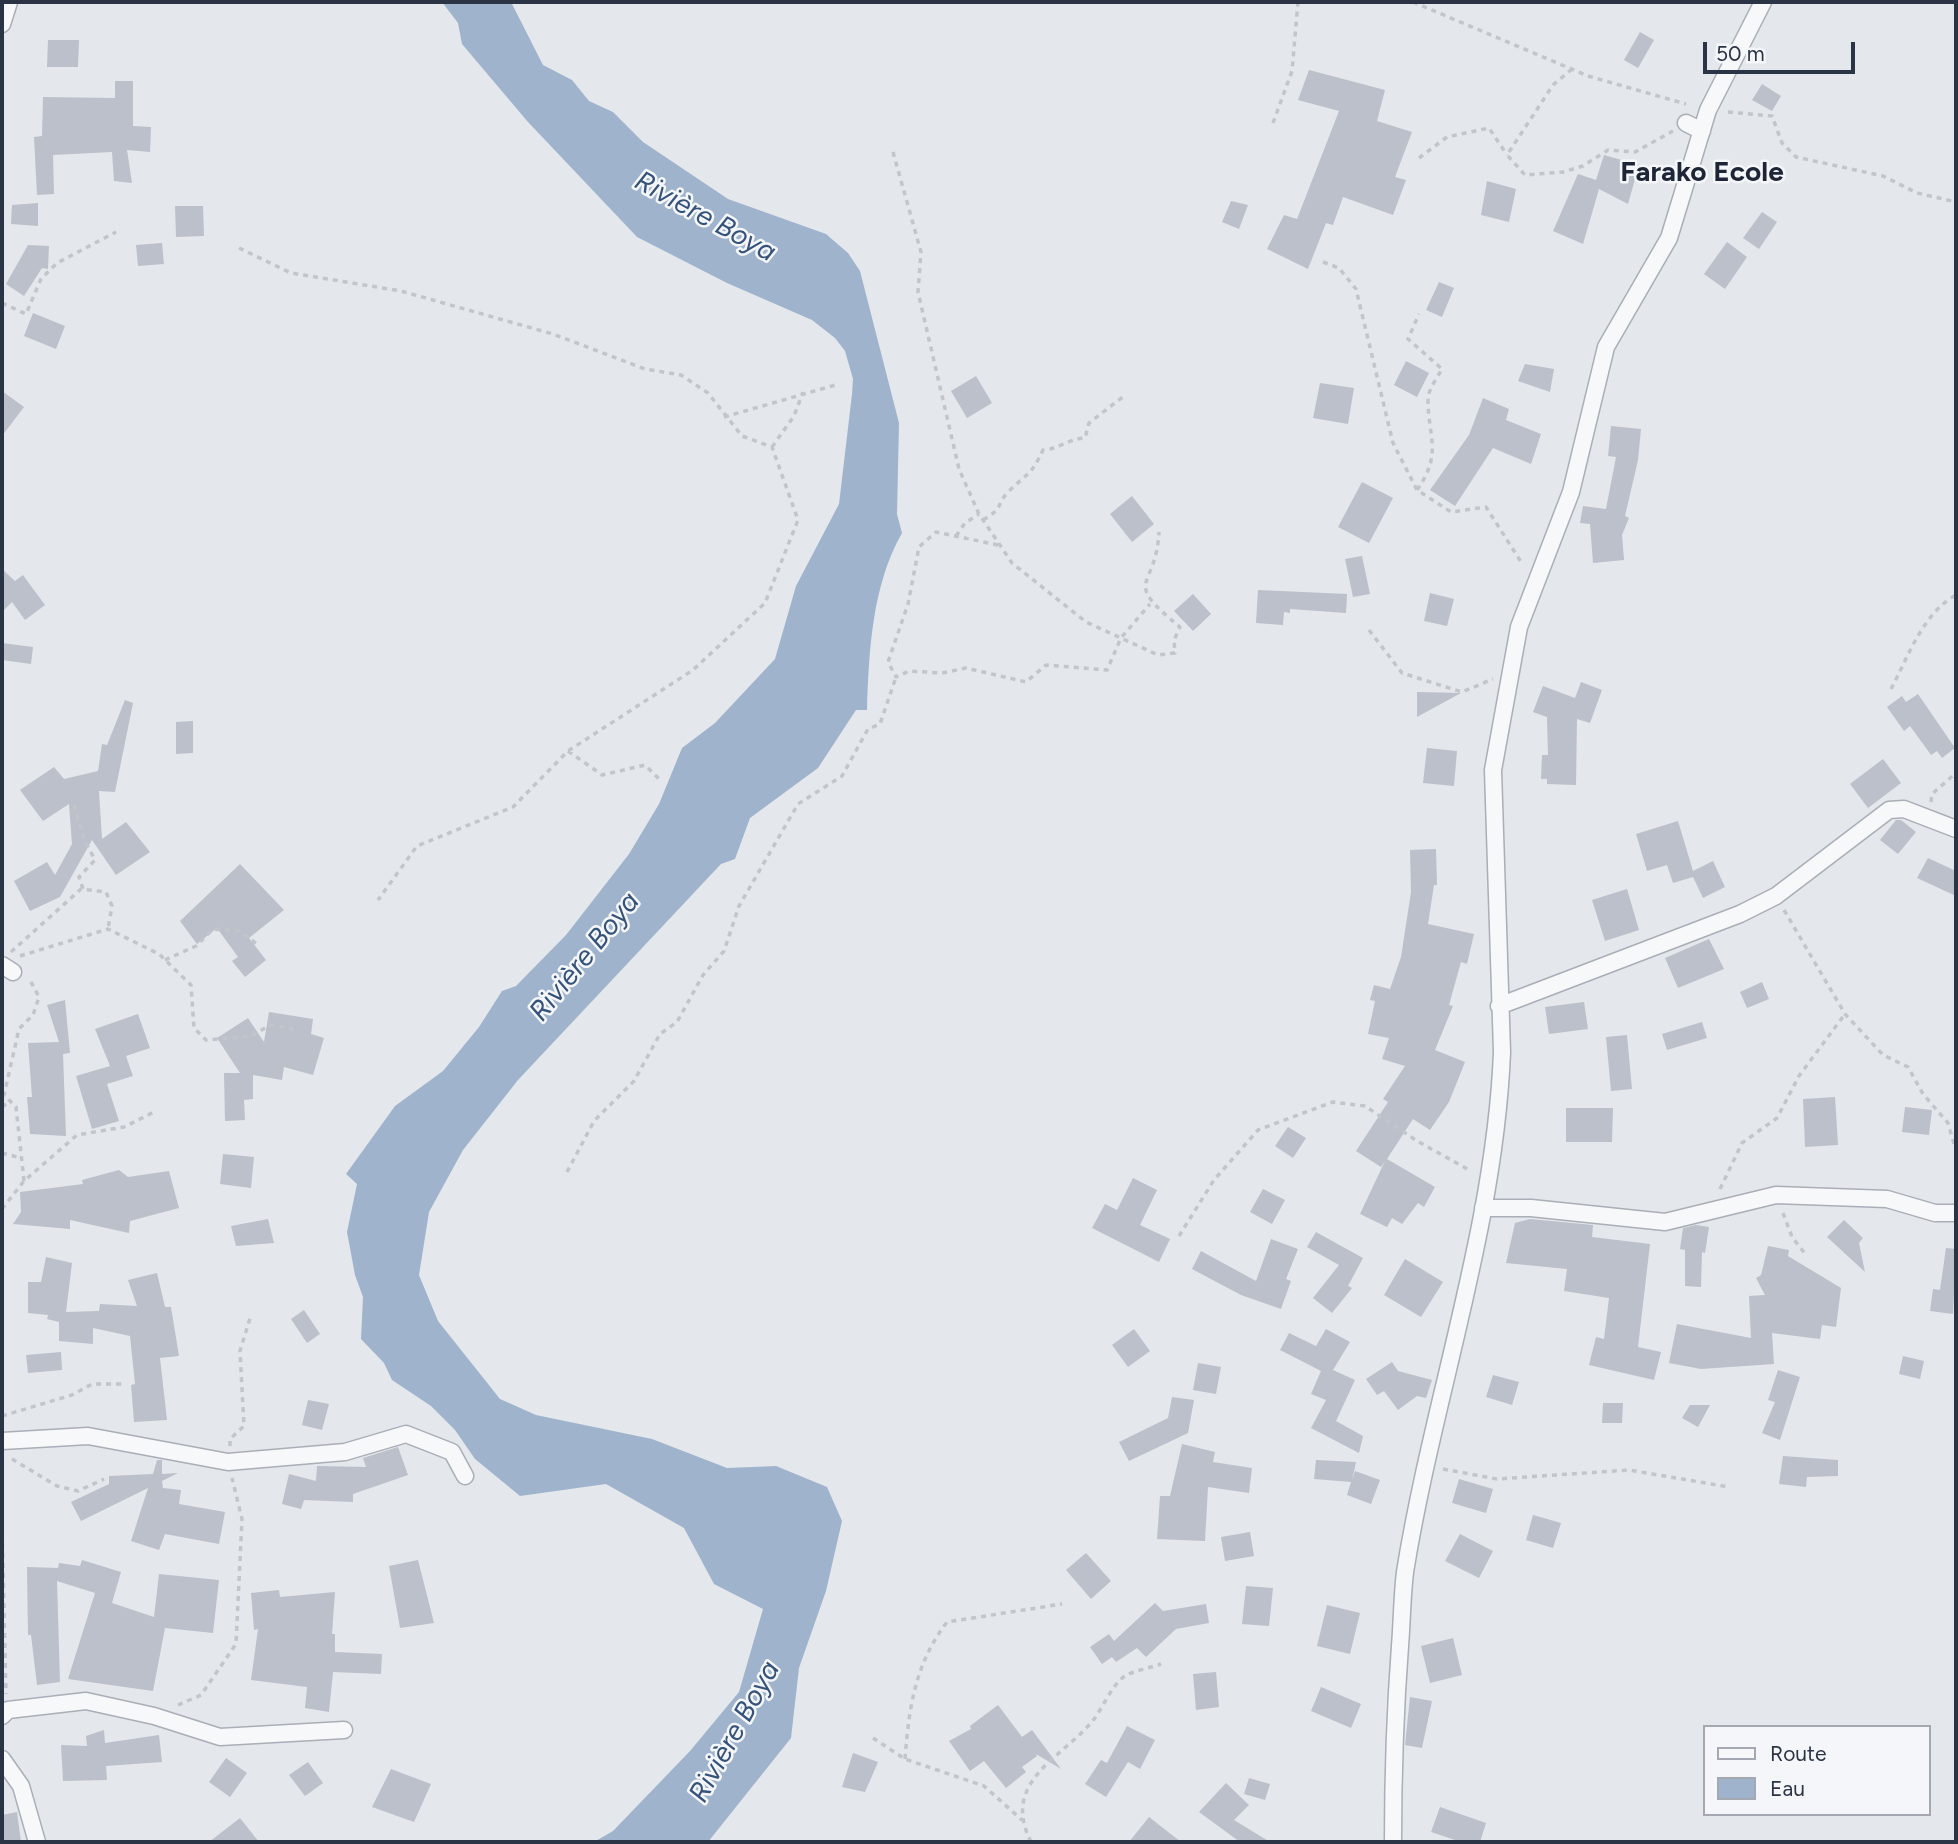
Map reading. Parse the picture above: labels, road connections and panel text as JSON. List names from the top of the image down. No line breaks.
{"districts":["Farako Ecole"],"water":["Rivière Boya"],"legend":["Route","Eau"],"scale_bar":"50 m"}
